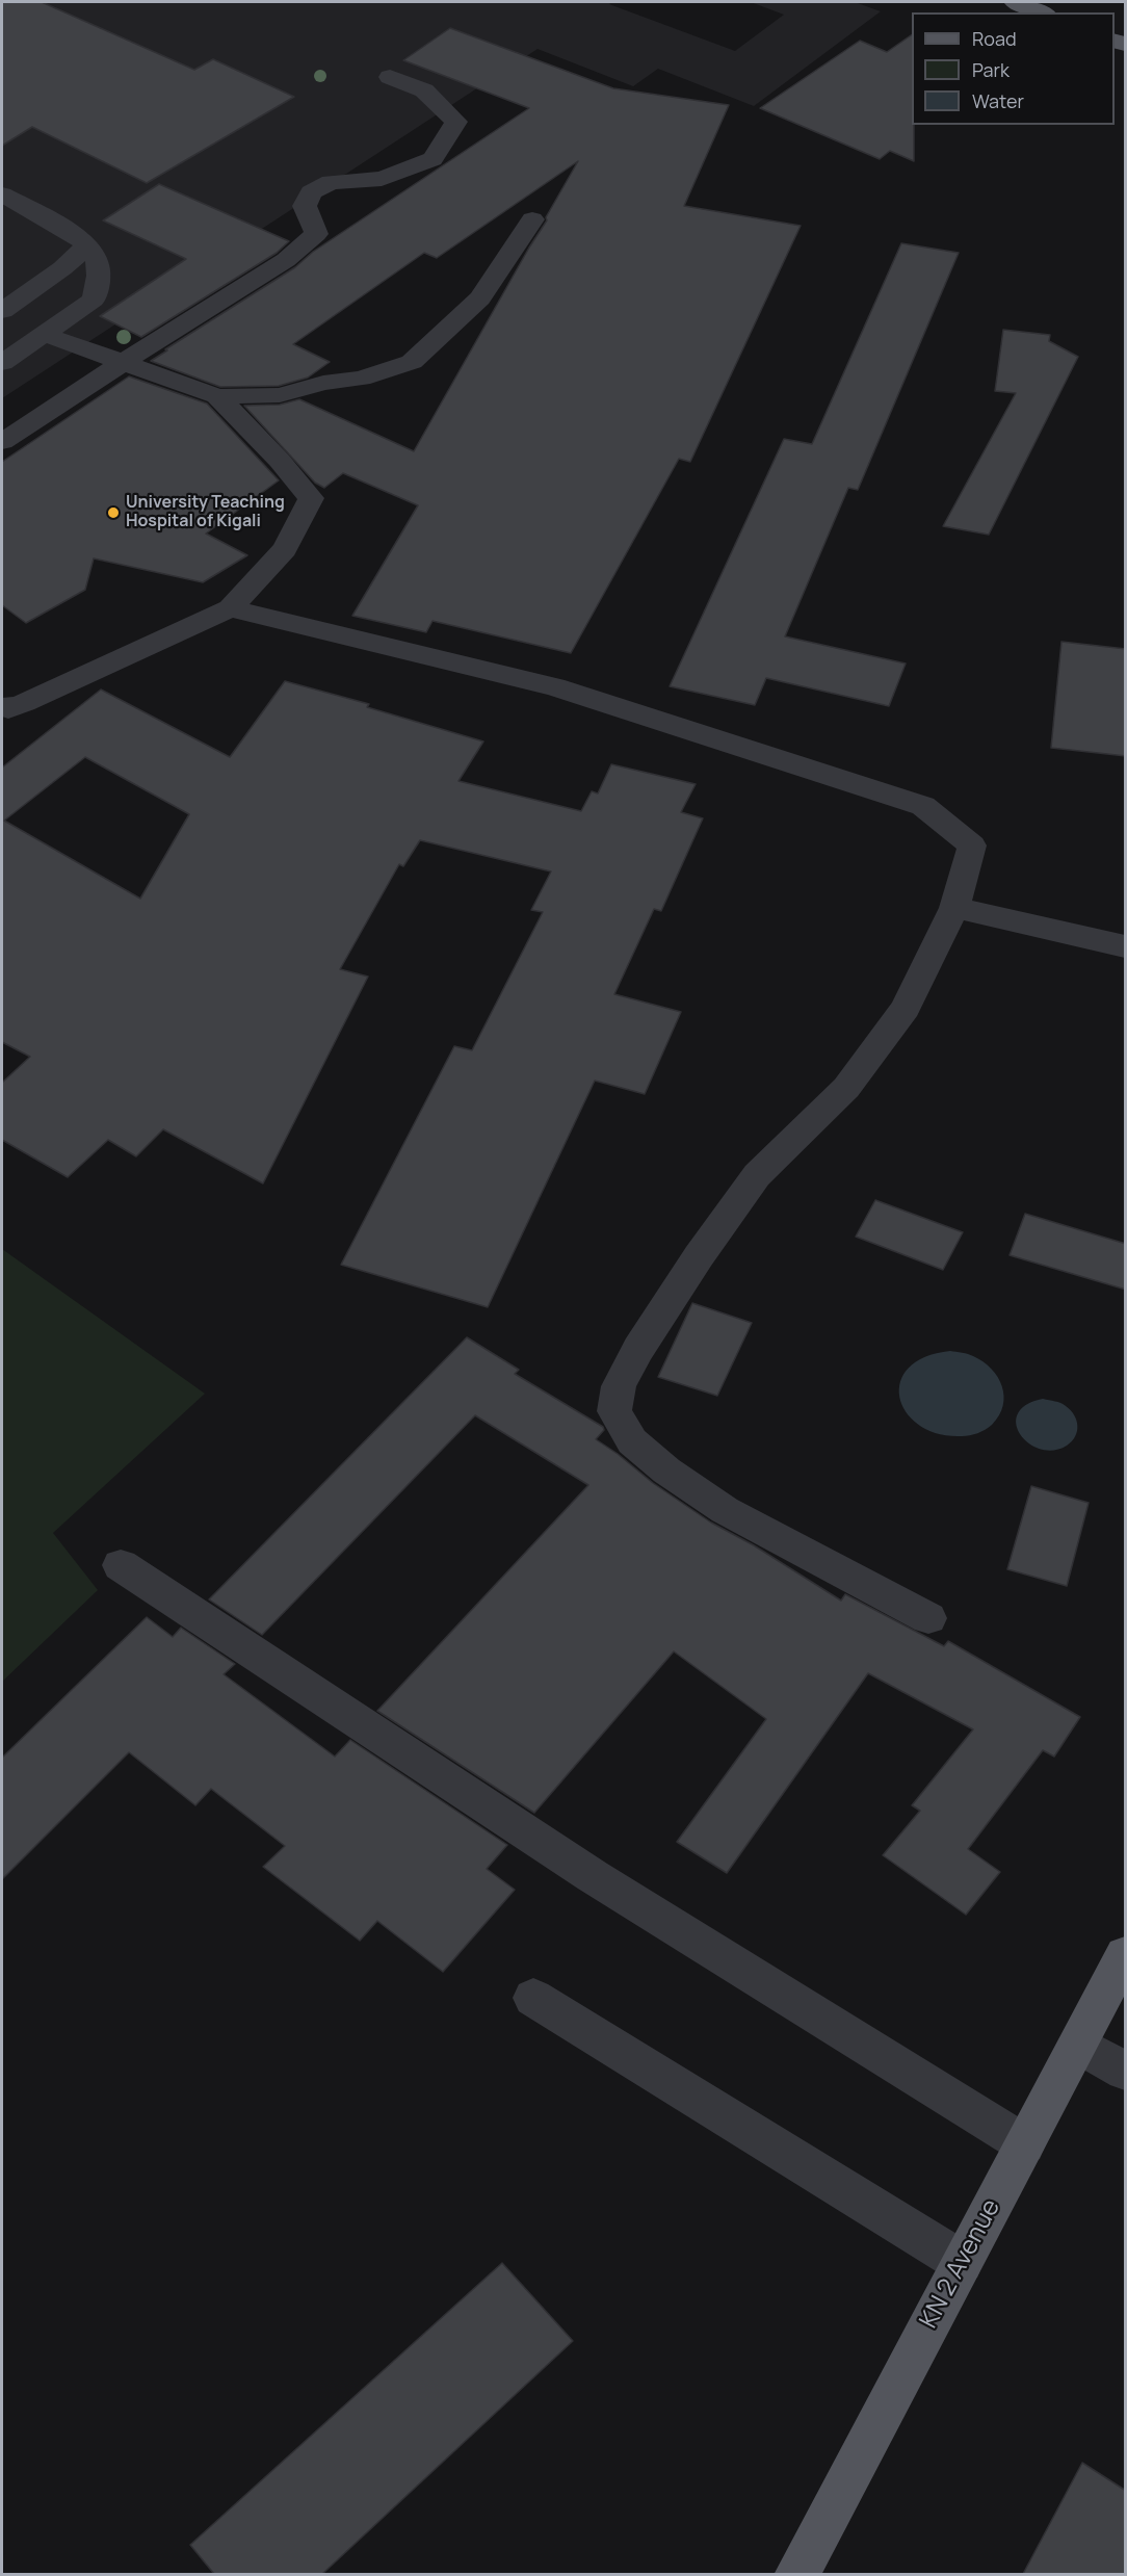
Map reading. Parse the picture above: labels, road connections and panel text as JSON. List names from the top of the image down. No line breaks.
{"streets":{"main road":["KN 2 Avenue"]},"places":["University Teaching Hospital of Kigali"],"legend":["Road","Park","Water"]}
